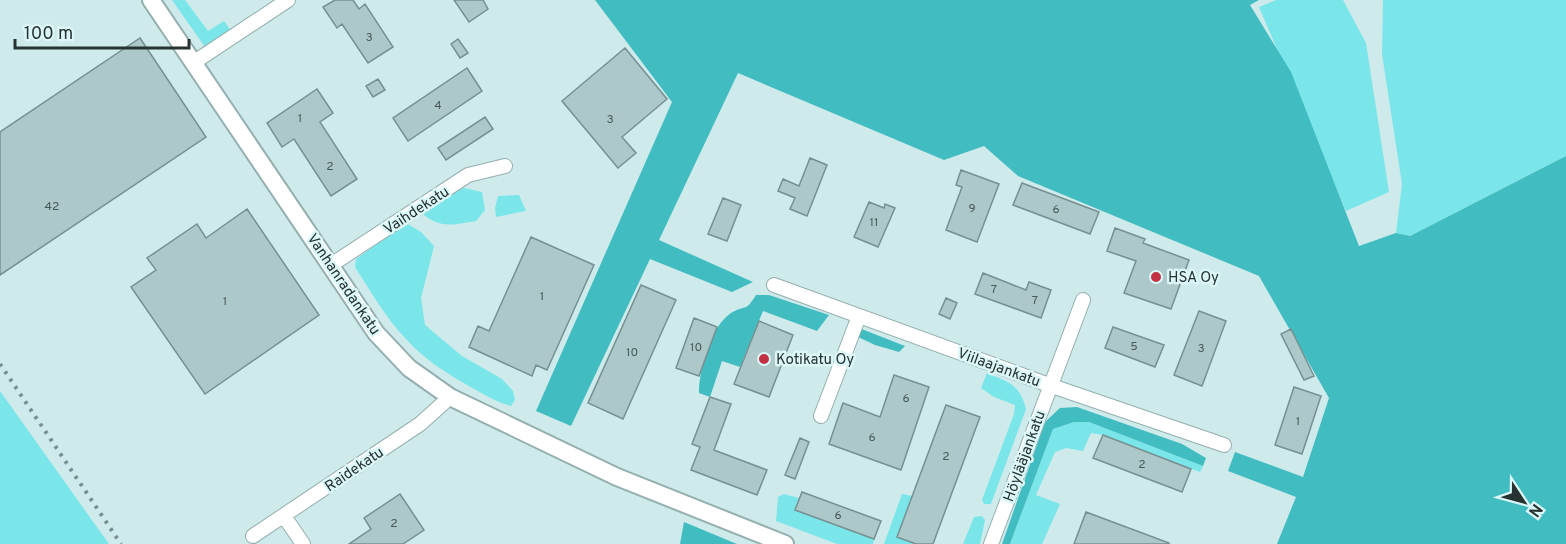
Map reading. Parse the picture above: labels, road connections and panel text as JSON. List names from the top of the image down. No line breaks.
{"streets":{"street":["Vaihdekatu","Vanhanradankatu","Viilaajankatu","Höylääjankatu","Raidekatu"]},"crossings":[["Vaihdekatu","Vanhanradankatu"],["Vanhanradankatu","Raidekatu"],["Viilaajankatu","Höylääjankatu"]],"places":["HSA Oy","Kotikatu Oy"],"house_numbers":["3","4","1","3","2","42","9","6","11","7","1","7","1","5","10","3","10","6","1","6","2","2","6","2"],"scale_bar":"100 m","north":"bottom right"}
